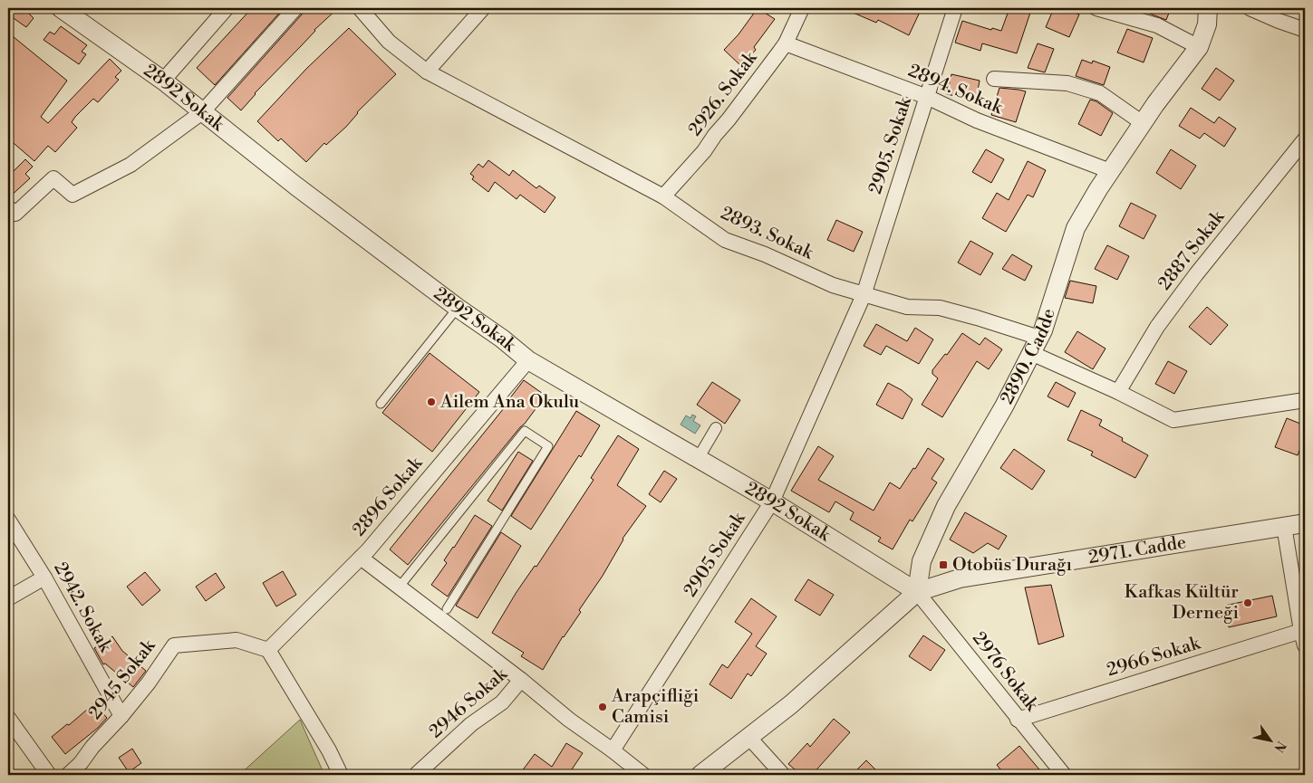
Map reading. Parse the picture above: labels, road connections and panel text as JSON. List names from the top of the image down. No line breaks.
{"streets":{"street":["2894. Sokak","2926. Sokak","2892 Sokak","2905. Sokak","2893. Sokak","2887 Sokak","2890. Cadde","2896 Sokak","2971. Cadde","2905 Sokak","2942. Sokak","2966 Sokak","2976 Sokak","2945 Sokak","2946 Sokak"]},"crossings":[["2894. Sokak","2926. Sokak"],["2894. Sokak","2905. Sokak"],["2894. Sokak","2890. Cadde"],["2926. Sokak","2893. Sokak"],["2892 Sokak","2890. Cadde"],["2892 Sokak","2896 Sokak"],["2892 Sokak","2971. Cadde"],["2892 Sokak","2905 Sokak"],["2892 Sokak","2976 Sokak"],["2905. Sokak","2893. Sokak"],["2905. Sokak","2905 Sokak"],["2893. Sokak","2887 Sokak"],["2893. Sokak","2890. Cadde"],["2893. Sokak","2905 Sokak"],["2890. Cadde","2971. Cadde"],["2890. Cadde","2976 Sokak"],["2896 Sokak","2945 Sokak"],["2971. Cadde","2976 Sokak"],["2905 Sokak","2946 Sokak"],["2942. Sokak","2945 Sokak"],["2966 Sokak","2976 Sokak"]],"places":{"other":["Ailem Ana Okulu","Kafkas Kültür Derneği","Arapçifliği Camisi"],"transit":["Otobüs Durağı"]},"north":"bottom right"}
